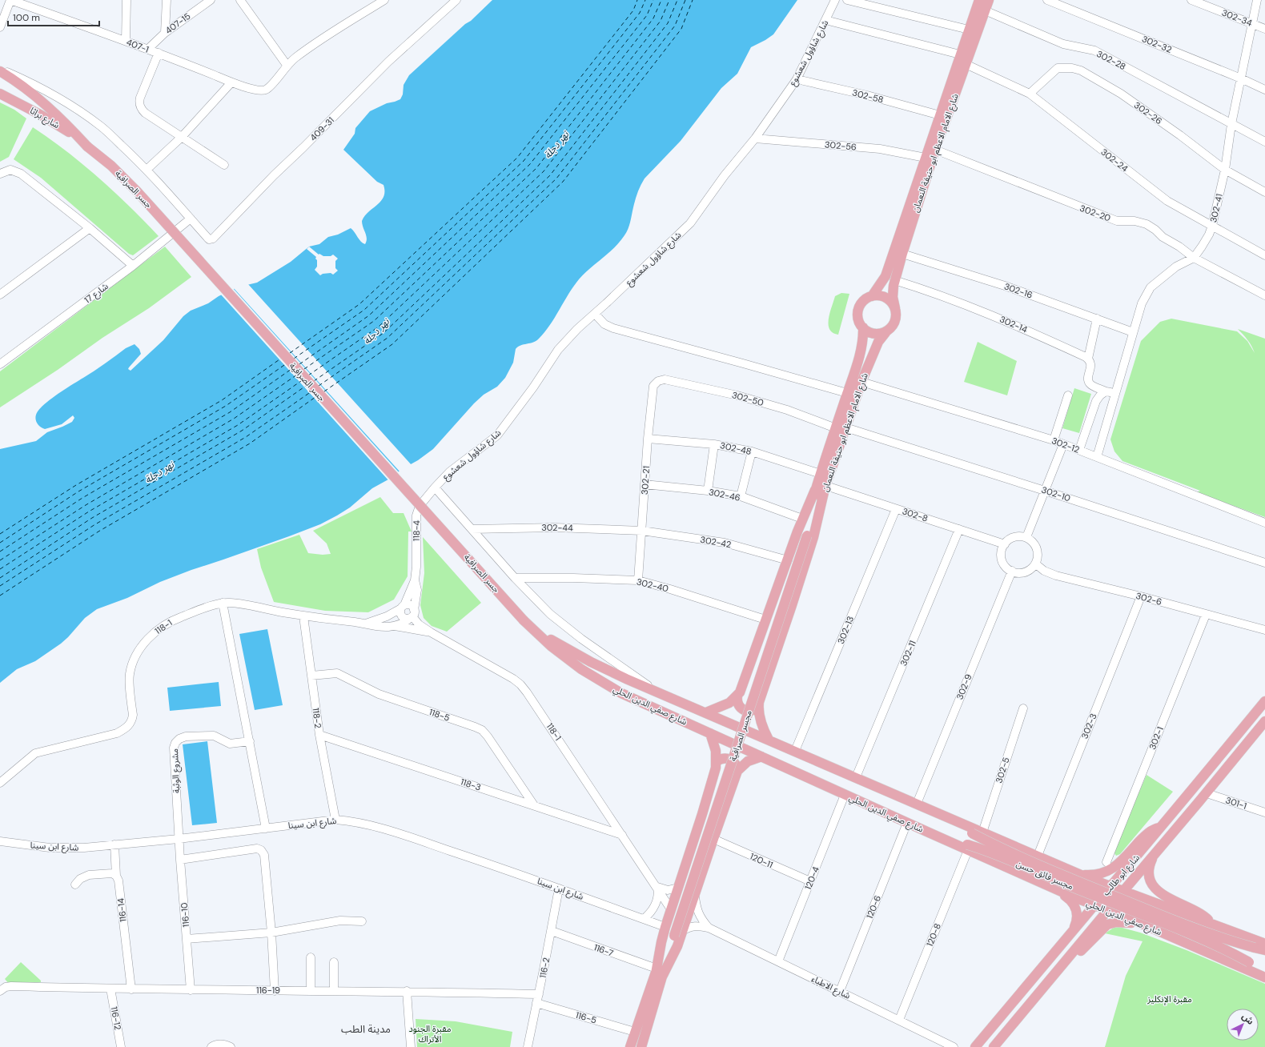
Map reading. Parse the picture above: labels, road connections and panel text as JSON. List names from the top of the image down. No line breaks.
{"streets":{"main road":["شارع براثا","شارع الامام الاعظم ابو حنيفة النعمان","جسر الصرافية","شارع صفي الدين الحلي","مجسر الصرافية","مجسر فائق حسن","شارع ابو طالب"],"street":["302-34","407-15","302-32","407-1","شارع شاؤول شعشوع","302-28","302-58","302-26","409-31","302-56","302-24","302-41","302-20","302-16","شارع 17","302-14","302-50","302-12","302-48","302-21","302-10","302-46","302-8","302-44","118-4","302-42","302-40","302-6","118-1","302-13","302-11","302-9","118-5","118-2","302-3","302-1","302-5","مشروع الوثبة","118-3","301-1","شارع ابن سينا","120-11","120-4","120-6","116-14","116-10","120-8","116-7","116-2","شارع الاطباء","116-19","116-5","116-12"]},"crossings":[["302-34","302-41"],["407-15","407-1"],["302-32","302-41"],["شارع شاؤول شعشوع","302-58"],["شارع شاؤول شعشوع","302-56"],["شارع شاؤول شعشوع","118-4"],["302-28","شارع الامام الاعظم ابو حنيفة النعمان"],["302-28","302-41"],["302-58","شارع الامام الاعظم ابو حنيفة النعمان"],["302-26","302-24"],["302-26","302-41"],["شارع براثا","جسر الصرافية"],["409-31","شارع 17"],["302-56","شارع الامام الاعظم ابو حنيفة النعمان"],["شارع الامام الاعظم ابو حنيفة النعمان","302-24"],["شارع الامام الاعظم ابو حنيفة النعمان","302-20"],["شارع الامام الاعظم ابو حنيفة النعمان","302-16"],["شارع الامام الاعظم ابو حنيفة النعمان","302-14"],["شارع الامام الاعظم ابو حنيفة النعمان","302-50"],["شارع الامام الاعظم ابو حنيفة النعمان","302-12"],["شارع الامام الاعظم ابو حنيفة النعمان","302-48"],["شارع الامام الاعظم ابو حنيفة النعمان","302-10"],["شارع الامام الاعظم ابو حنيفة النعمان","302-8"],["شارع الامام الاعظم ابو حنيفة النعمان","مجسر الصرافية"],["302-24","302-41"],["جسر الصرافية","شارع صفي الدين الحلي"],["302-41","302-20"],["302-41","302-16"],["302-41","302-12"],["302-50","302-21"],["302-50","302-10"],["302-48","302-21"],["302-21","302-46"],["302-21","302-44"],["302-21","302-42"],["302-21","302-40"],["302-8","302-6"],["302-8","302-13"],["302-8","302-11"],["302-8","302-9"],["302-44","302-42"],["118-4","118-1"],["302-6","302-9"],["302-6","302-3"],["302-6","302-1"],["118-1","118-2"],["118-1","118-3"],["302-13","شارع صفي الدين الحلي"],["302-11","شارع صفي الدين الحلي"],["302-9","شارع صفي الدين الحلي"],["شارع صفي الدين الحلي","302-3"],["شارع صفي الدين الحلي","302-5"],["شارع صفي الدين الحلي","مجسر فائق حسن"],["شارع صفي الدين الحلي","شارع ابو طالب"],["شارع صفي الدين الحلي","120-4"],["شارع صفي الدين الحلي","120-6"],["شارع صفي الدين الحلي","120-8"],["118-5","118-2"],["118-5","118-3"],["118-2","118-3"],["118-2","شارع ابن سينا"],["مجسر الصرافية","شارع ابن سينا"],["مشروع الوثبة","شارع ابن سينا"],["مشروع الوثبة","116-10"],["301-1","شارع ابو طالب"],["شارع ابن سينا","116-14"],["شارع ابن سينا","116-10"],["شارع ابن سينا","116-2"],["120-11","120-4"],["مجسر فائق حسن","120-8"],["120-4","شارع الاطباء"],["120-6","شارع الاطباء"],["116-14","116-19"],["116-10","116-19"],["120-8","شارع الاطباء"],["116-7","116-2"],["116-2","116-19"],["116-2","116-5"],["116-19","116-12"]],"districts":["مدينة الطب"],"water":["نهر دجلة"],"parks":["مقبرة الإنكليز","مقبرة الجنود الأتراك"],"scale_bar":"100 m","north":"top right"}
